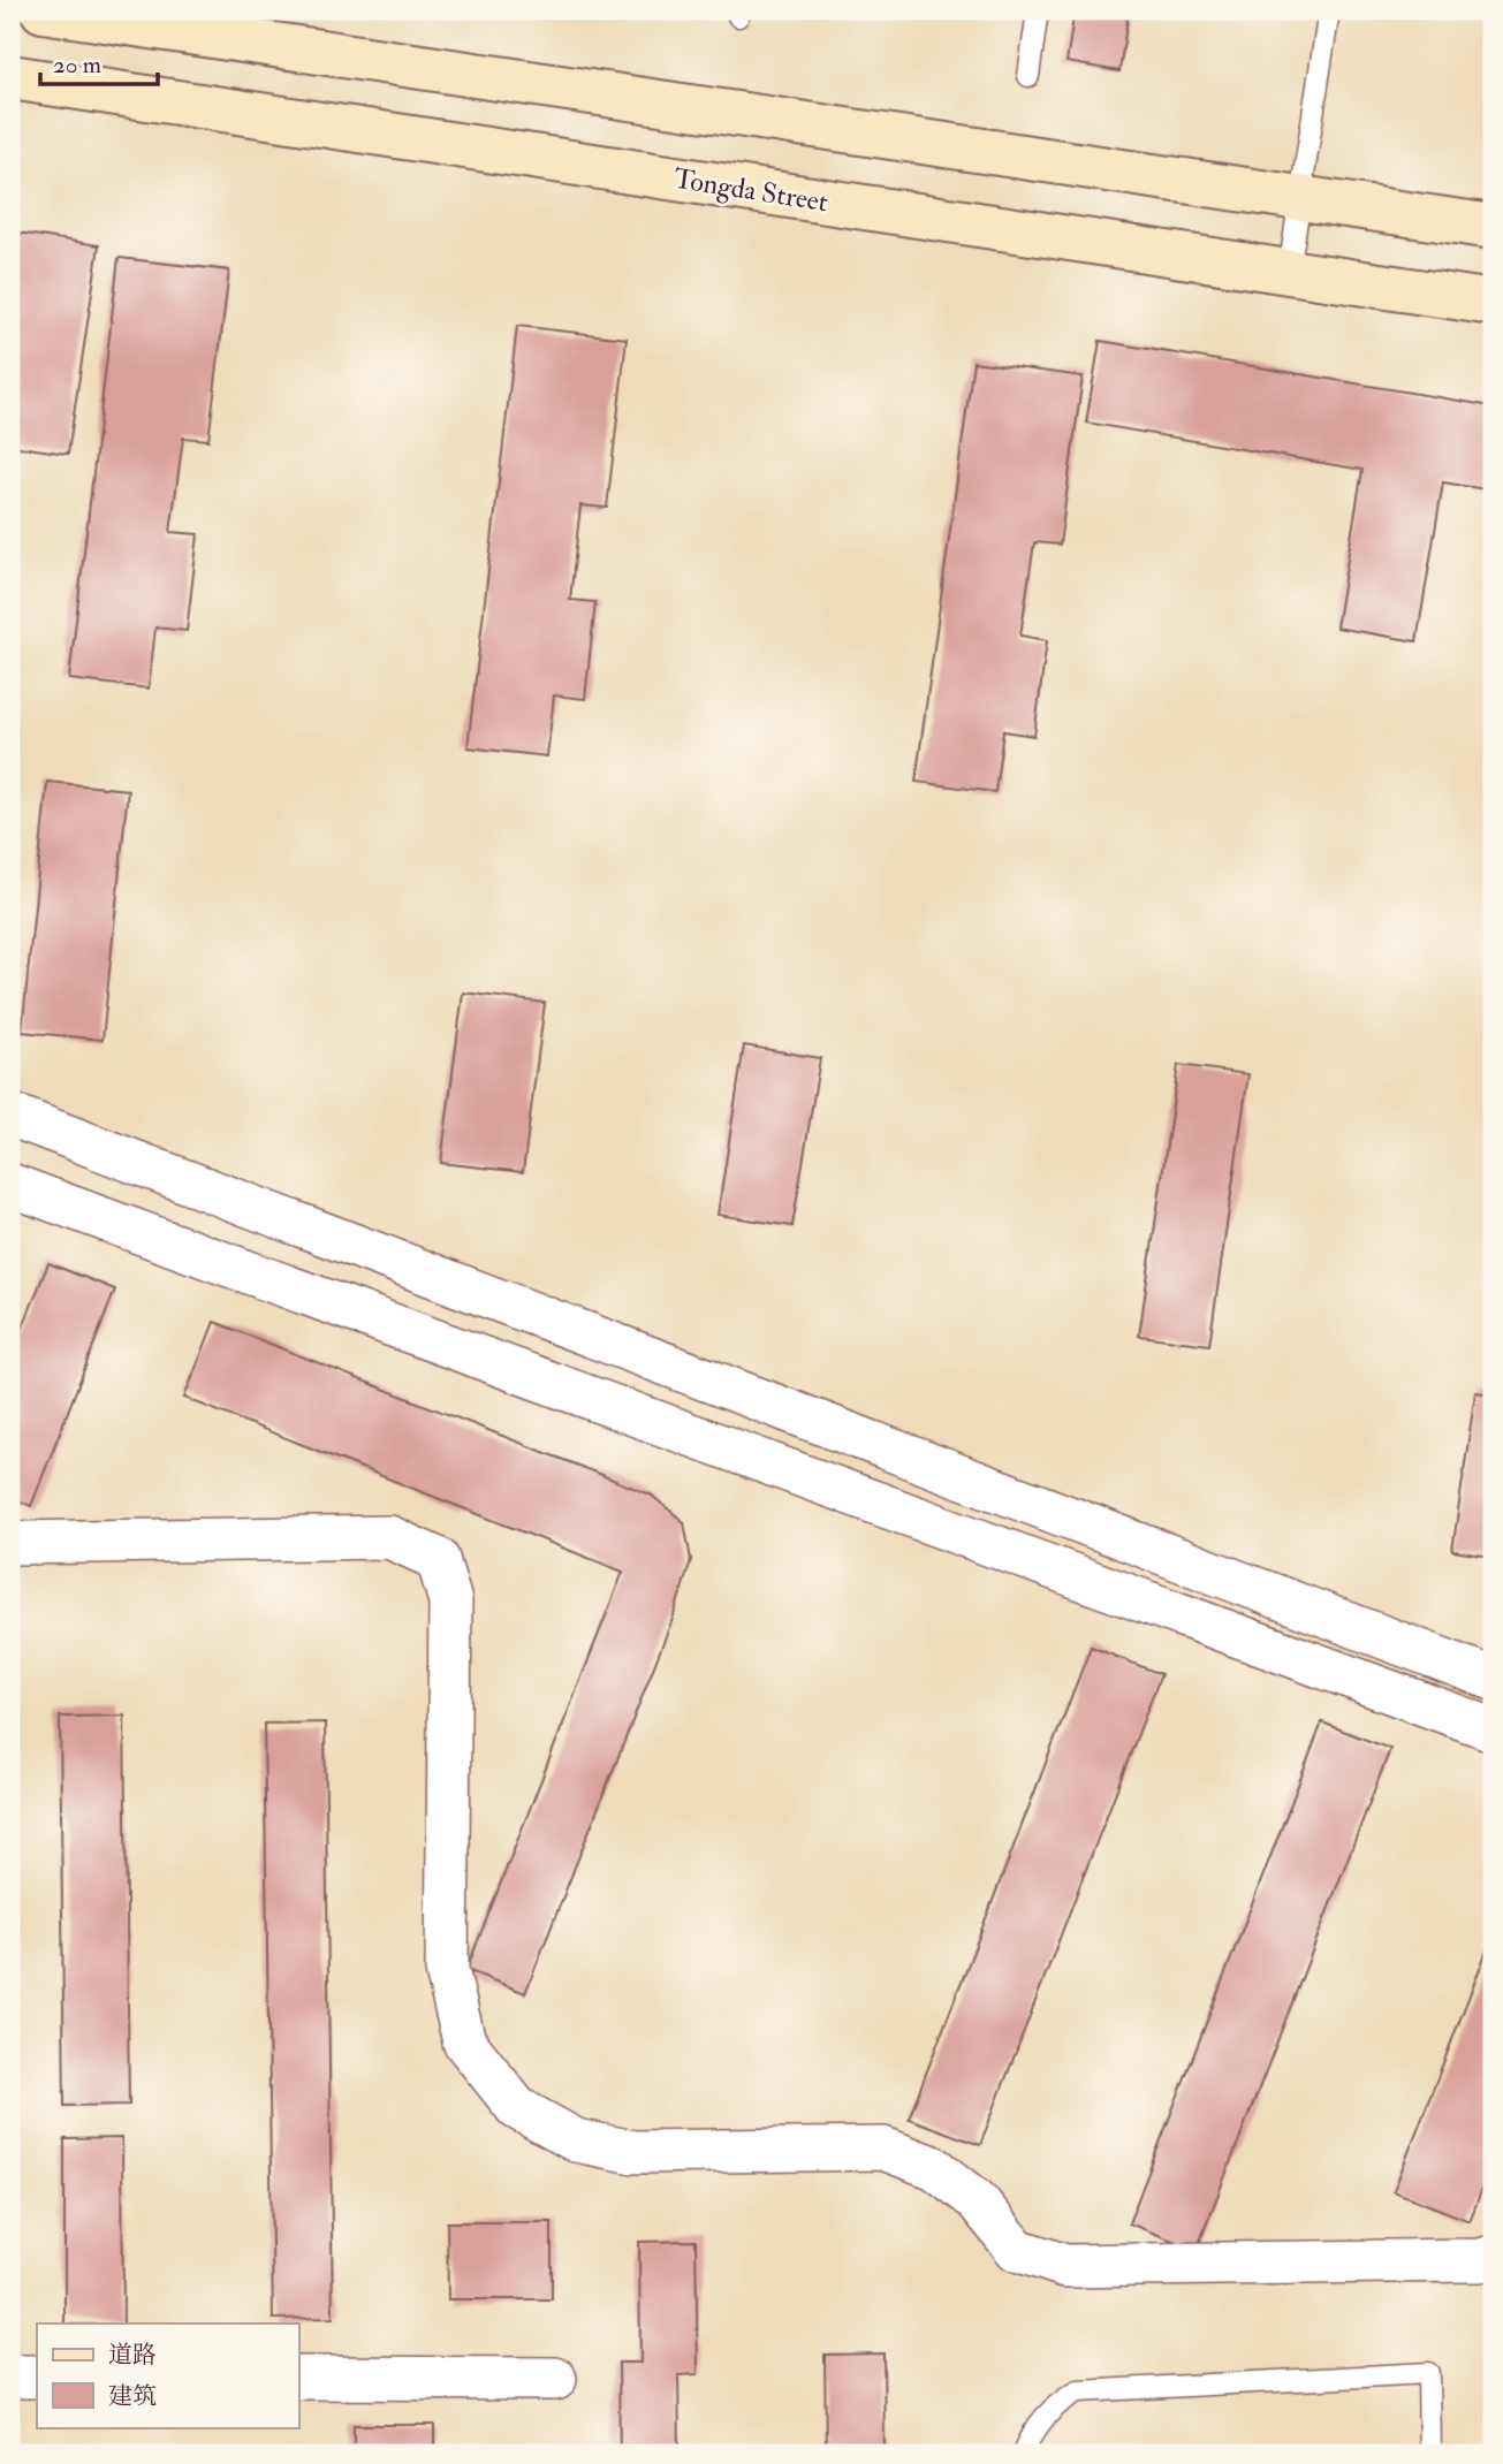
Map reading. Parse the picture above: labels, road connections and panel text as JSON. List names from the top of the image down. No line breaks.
{"streets":{"main road":["Tongda Street"]},"legend":["道路","建筑"],"scale_bar":"20 m"}
